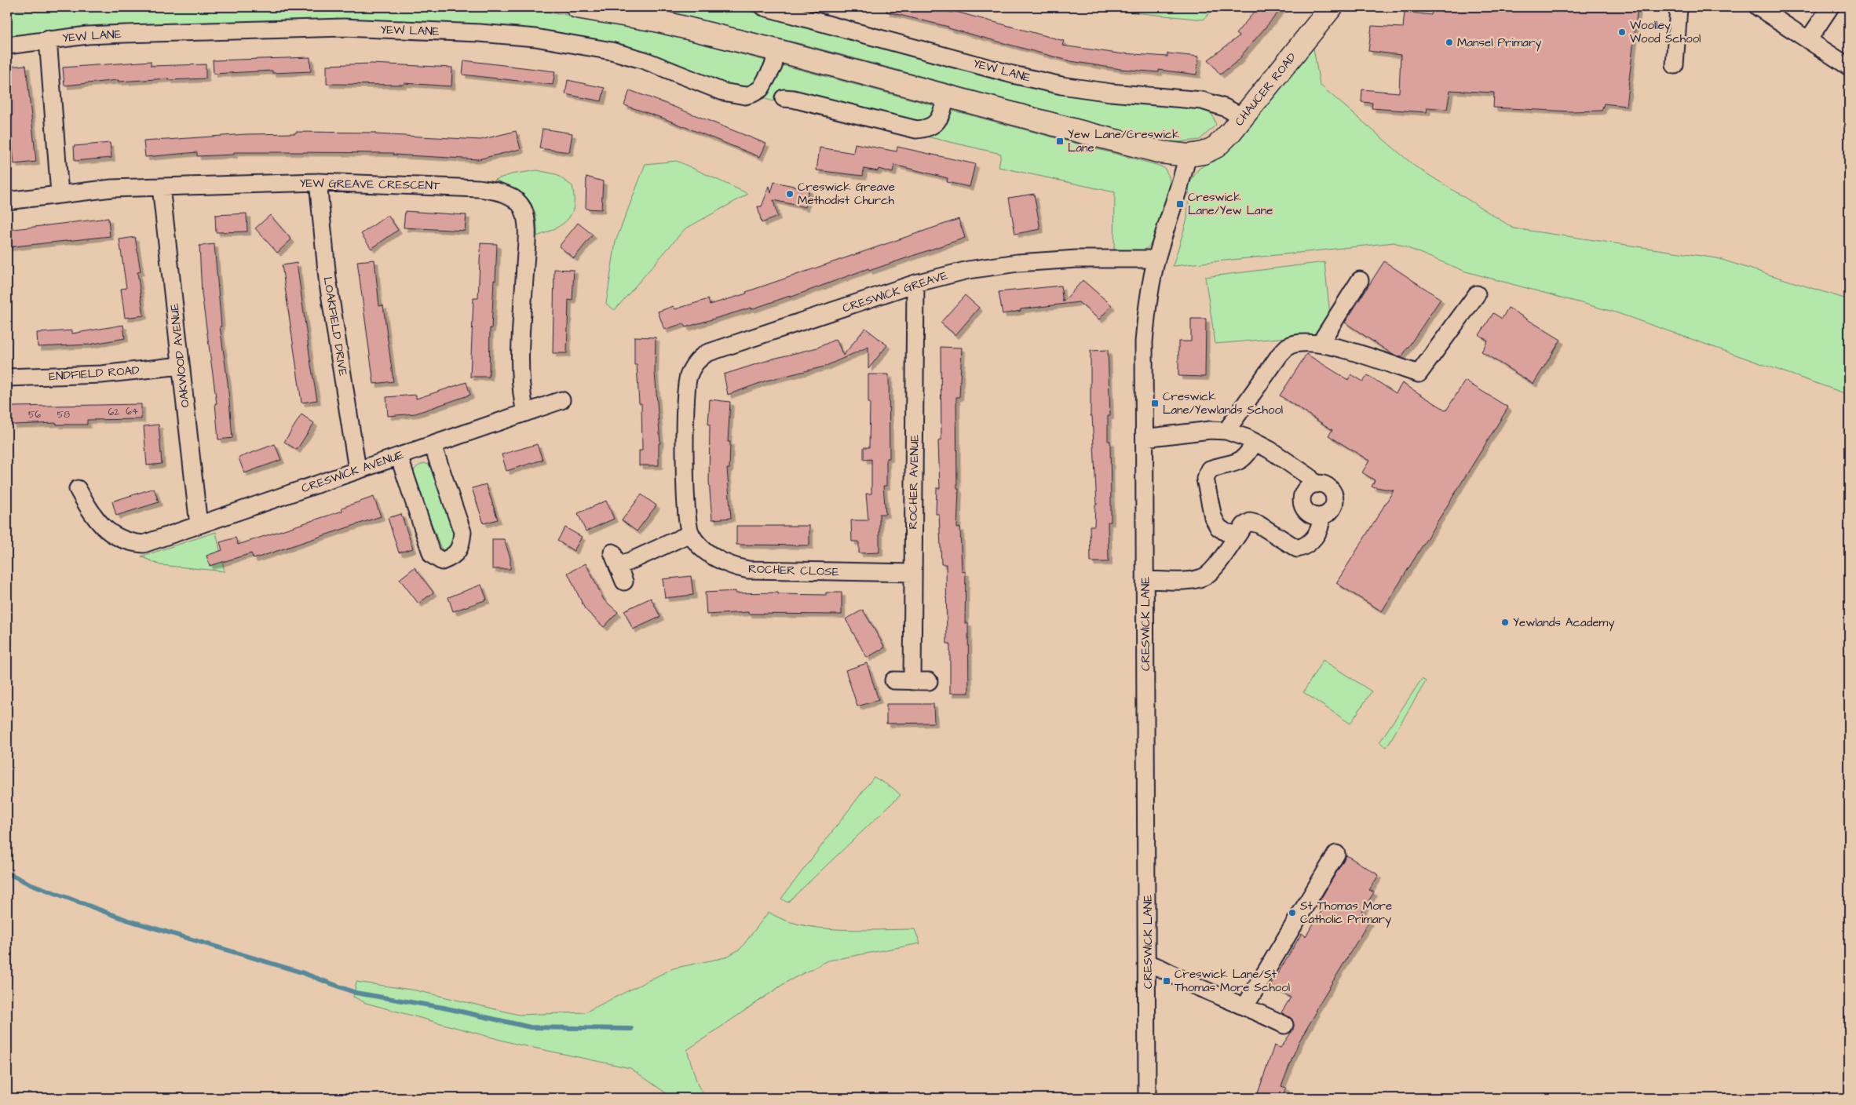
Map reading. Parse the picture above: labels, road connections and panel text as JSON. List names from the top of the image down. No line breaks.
{"streets":{"main road":["CHAUCER ROAD"],"street":["YEW LANE","YEW GREAVE CRESCENT","CRESWICK GREAVE","LOAKFIELD DRIVE","OAKWOOD AVENUE","ENDFIELD ROAD","CRESWICK AVENUE","ROCHER AVENUE","ROCHER CLOSE","CRESWICK LANE"]},"crossings":[["YEW LANE","CHAUCER ROAD"],["CHAUCER ROAD","CRESWICK LANE"],["YEW GREAVE CRESCENT","LOAKFIELD DRIVE"],["YEW GREAVE CRESCENT","OAKWOOD AVENUE"],["YEW GREAVE CRESCENT","CRESWICK AVENUE"],["CRESWICK GREAVE","ROCHER AVENUE"],["CRESWICK GREAVE","ROCHER CLOSE"],["CRESWICK GREAVE","CRESWICK LANE"],["LOAKFIELD DRIVE","CRESWICK AVENUE"],["OAKWOOD AVENUE","ENDFIELD ROAD"],["OAKWOOD AVENUE","CRESWICK AVENUE"],["ROCHER AVENUE","ROCHER CLOSE"]],"places":{"other":["Woolley Wood School","Mansel Primary","Creswick Greave Methodist Church","Yewlands Academy","St Thomas More Catholic Primary"],"transit":["Yew Lane/Creswick Lane","Creswick Lane/Yew Lane","Creswick Lane/Yewlands School","Creswick Lane/St Thomas More School"]},"house_numbers":["64","62","56","58"]}
